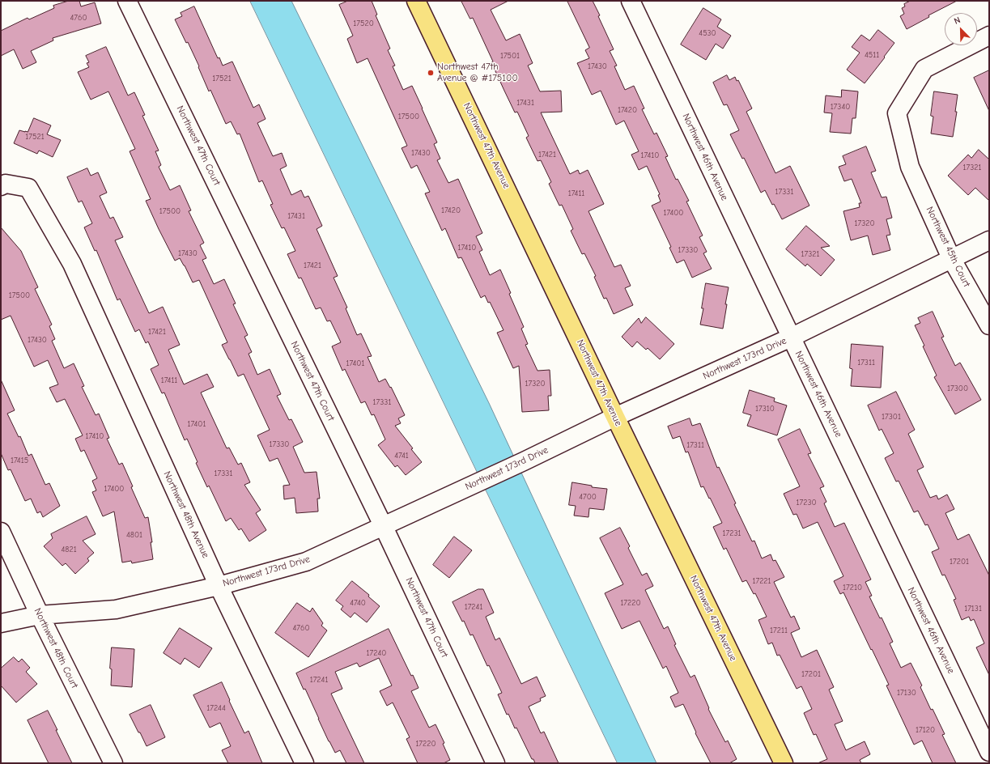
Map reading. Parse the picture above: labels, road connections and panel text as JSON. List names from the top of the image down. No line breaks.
{"streets":{"main road":["Northwest 47th Avenue"],"street":["Northwest 47th Court","Northwest 46th Avenue","Northwest 45th Court","Northwest 173rd Drive","Northwest 48th Avenue","Northwest 48th Court"]},"crossings":[["Northwest 47th Court","Northwest 173rd Drive"],["Northwest 47th Avenue","Northwest 173rd Drive"],["Northwest 46th Avenue","Northwest 173rd Drive"],["Northwest 45th Court","Northwest 173rd Drive"],["Northwest 173rd Drive","Northwest 48th Avenue"],["Northwest 173rd Drive","Northwest 48th Court"]],"places":["Northwest 47th Avenue @ #175100"],"house_numbers":["4760","17520","4530","4511","17501","17430","17521","17431","17340","17420","17500","17521","17430","17421","17410","17321","17331","17411","17420","17500","17400","17431","17320","17410","17330","17430","17321","17421","17500","17421","17430","17311","17401","17411","17320","17300","17331","17310","17301","17401","17410","17330","17311","4741","17415","17331","17400","4700","17230","17231","4801","4821","17201","17221","17210","4740","17220","17241","17131","4760","17211","17240","17201","17241","17130","17244","17120","17220"],"north":"top left"}
